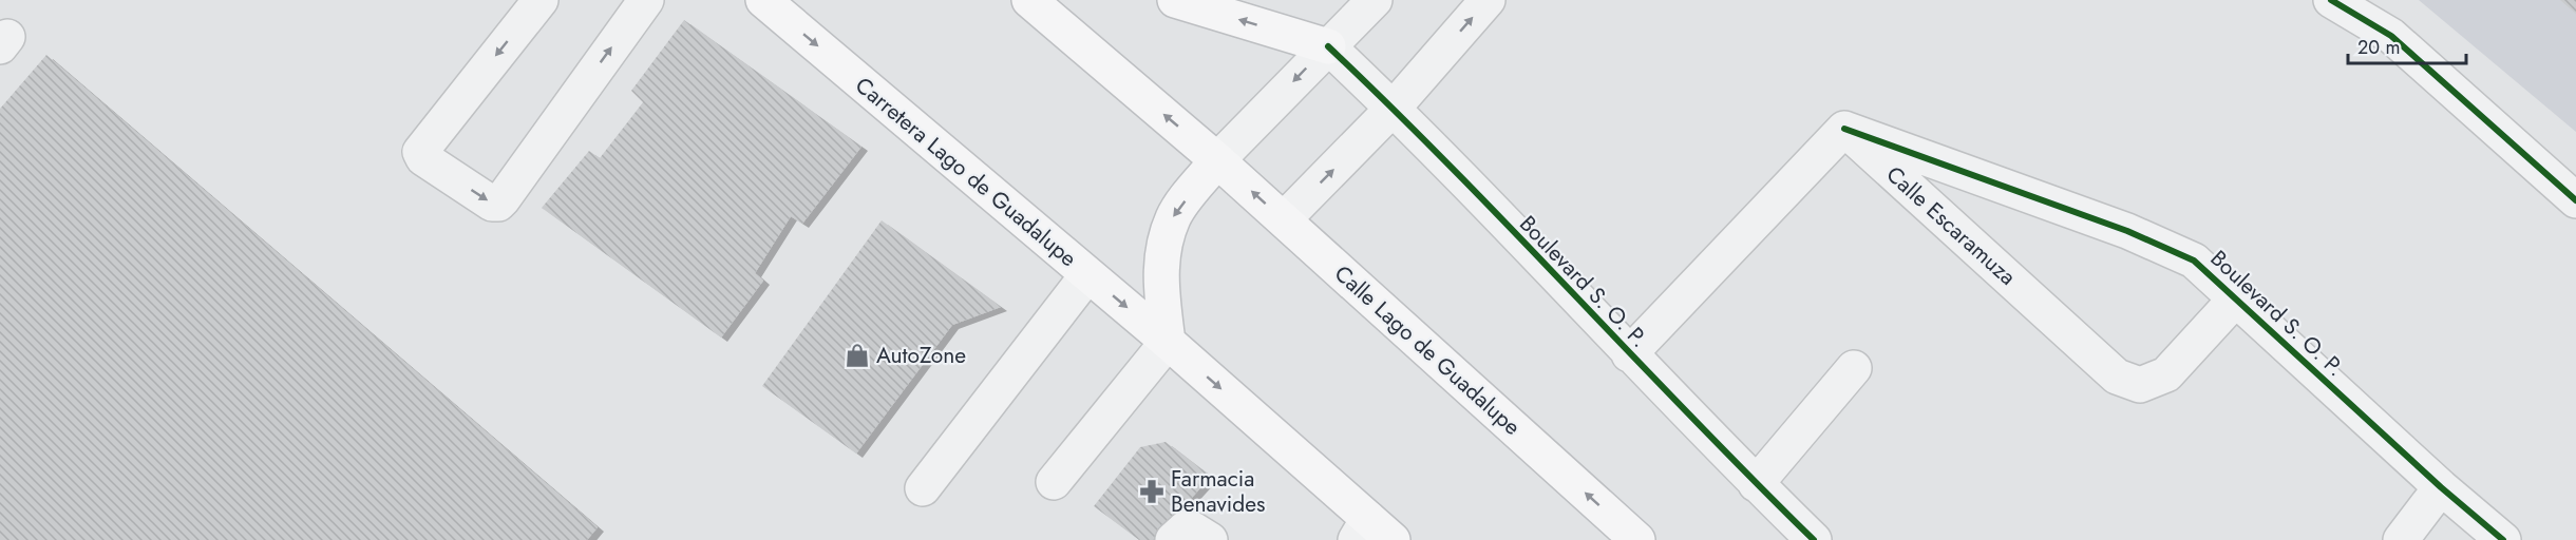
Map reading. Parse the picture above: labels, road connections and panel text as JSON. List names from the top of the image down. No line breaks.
{"streets":{"main road":["Carretera Lago de Guadalupe","Calle Lago de Guadalupe"],"street":["Calle Escaramuza","Boulevard S. O. P."]},"crossings":[["Calle Escaramuza","Boulevard S. O. P."]],"places":{"shop":["AutoZone"],"pharmacy":["Farmacia Benavides"]},"scale_bar":"20 m"}
